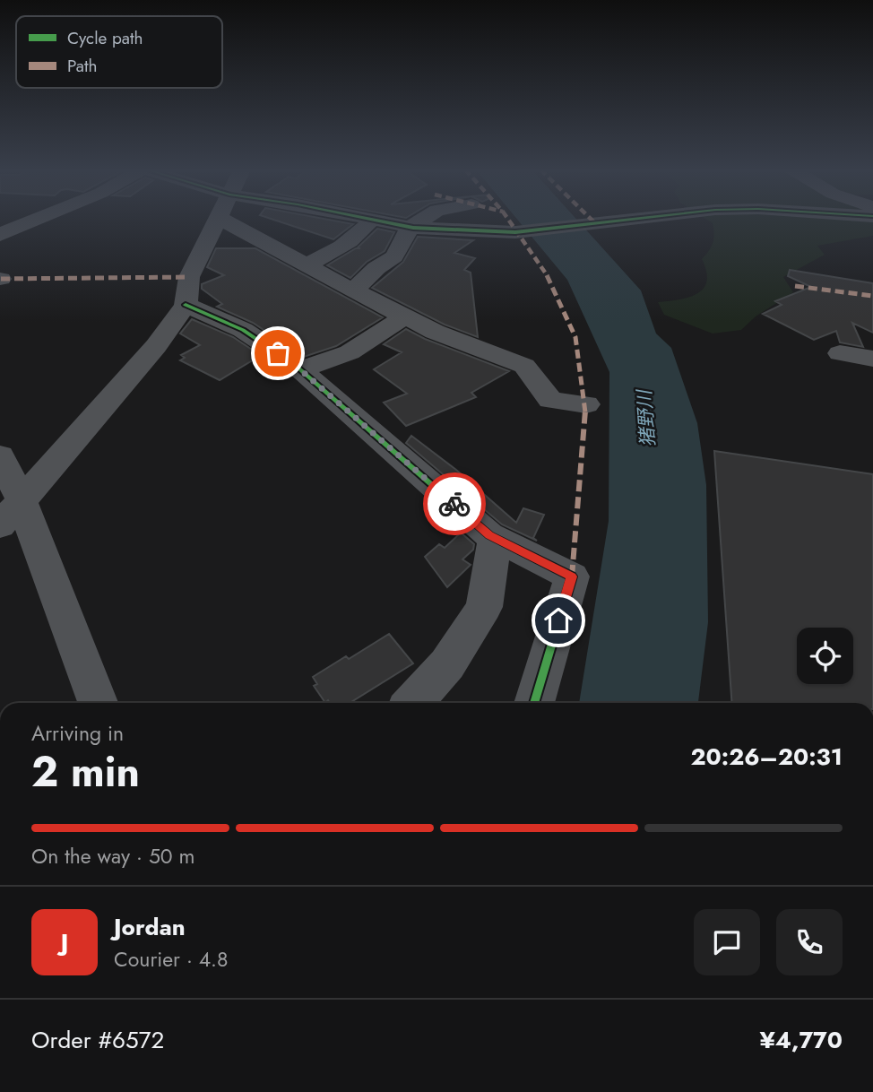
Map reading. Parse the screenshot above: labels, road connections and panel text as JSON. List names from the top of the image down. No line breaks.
{"water":["猪野川"],"legend":["Cycle path","Path"],"page":{"heading":["2 min","Arriving in","20:26–20:31"],"panel":["Jordan","Courier · 4.8","Order #6572","¥4,770"],"bar":"On the way · 50 m","round":"J"}}
